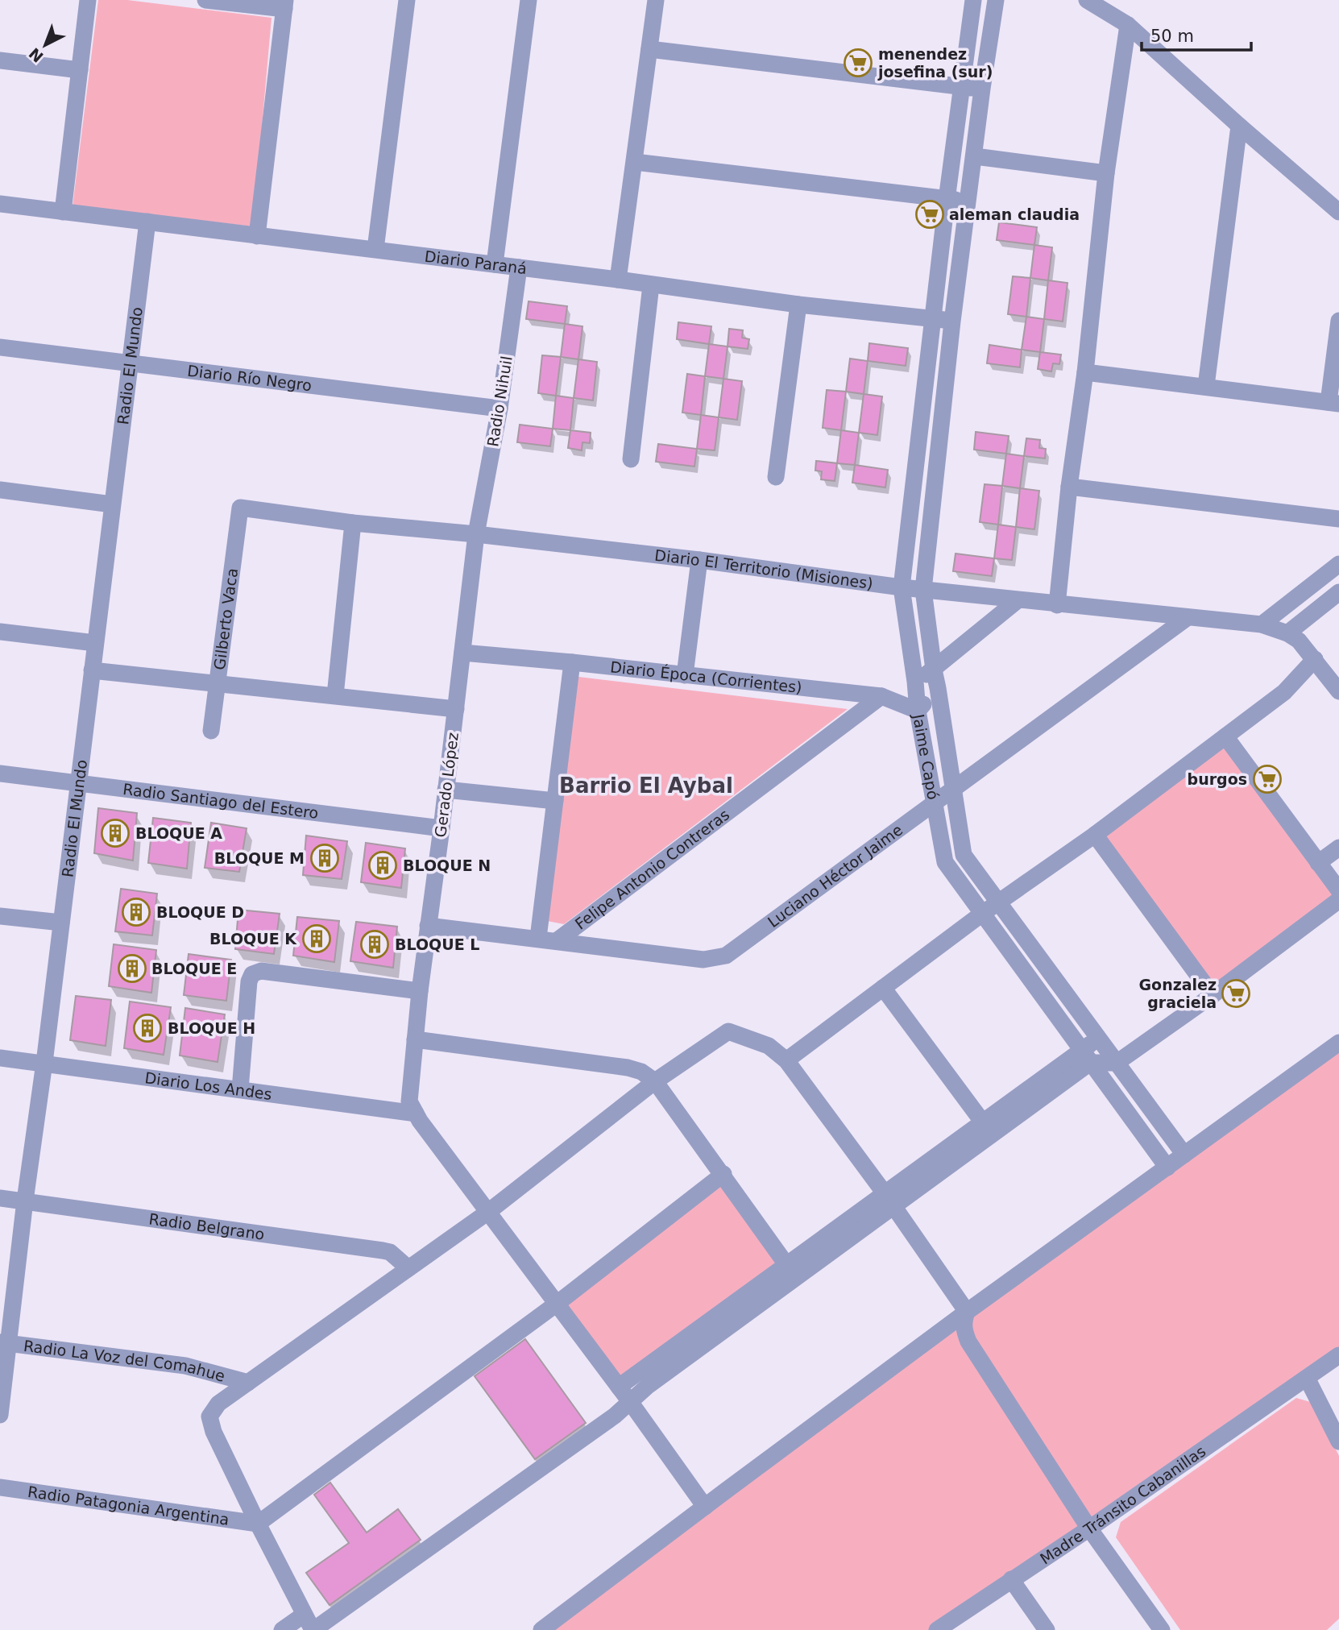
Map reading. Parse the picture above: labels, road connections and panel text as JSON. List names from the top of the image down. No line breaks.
{"streets":{"street":["Diario Paraná","Radio El Mundo","Diario Río Negro","Radio Nihuil","Diario El Territorio (Misiones)","Gilberto Vaca","Diario Época (Corrientes)","Jaime Capó","Gerado López","Radio Santiago del Estero","Felipe Antonio Contreras","Luciano Héctor Jaime","Diario Los Andes","Radio Belgrano","Radio La Voz del Comahue","Madre Tránsito Cabanillas","Radio Patagonia Argentina"]},"crossings":[["Diario Paraná","Radio El Mundo"],["Diario Paraná","Radio Nihuil"],["Diario Paraná","Jaime Capó"],["Radio El Mundo","Diario Río Negro"],["Radio El Mundo","Radio Santiago del Estero"],["Radio El Mundo","Diario Los Andes"],["Radio El Mundo","Radio Belgrano"],["Radio El Mundo","Radio La Voz del Comahue"],["Diario Río Negro","Radio Nihuil"],["Radio Nihuil","Diario El Territorio (Misiones)"],["Radio Nihuil","Gerado López"],["Diario El Territorio (Misiones)","Gilberto Vaca"],["Diario El Territorio (Misiones)","Jaime Capó"],["Diario El Territorio (Misiones)","Gerado López"],["Diario El Territorio (Misiones)","Luciano Héctor Jaime"],["Diario Época (Corrientes)","Jaime Capó"],["Diario Época (Corrientes)","Gerado López"],["Diario Época (Corrientes)","Felipe Antonio Contreras"],["Jaime Capó","Luciano Héctor Jaime"],["Gerado López","Radio Santiago del Estero"],["Gerado López","Luciano Héctor Jaime"],["Gerado López","Diario Los Andes"],["Felipe Antonio Contreras","Luciano Héctor Jaime"]],"districts":["Barrio El Aybal"],"places":{"supermarket":["menendez josefina (sur)","aleman claudia","burgos","Gonzalez graciela"],"building":["BLOQUE A","BLOQUE M","BLOQUE N","BLOQUE D","BLOQUE K","BLOQUE L","BLOQUE E","BLOQUE H"]},"scale_bar":"50 m","north":"bottom left"}
